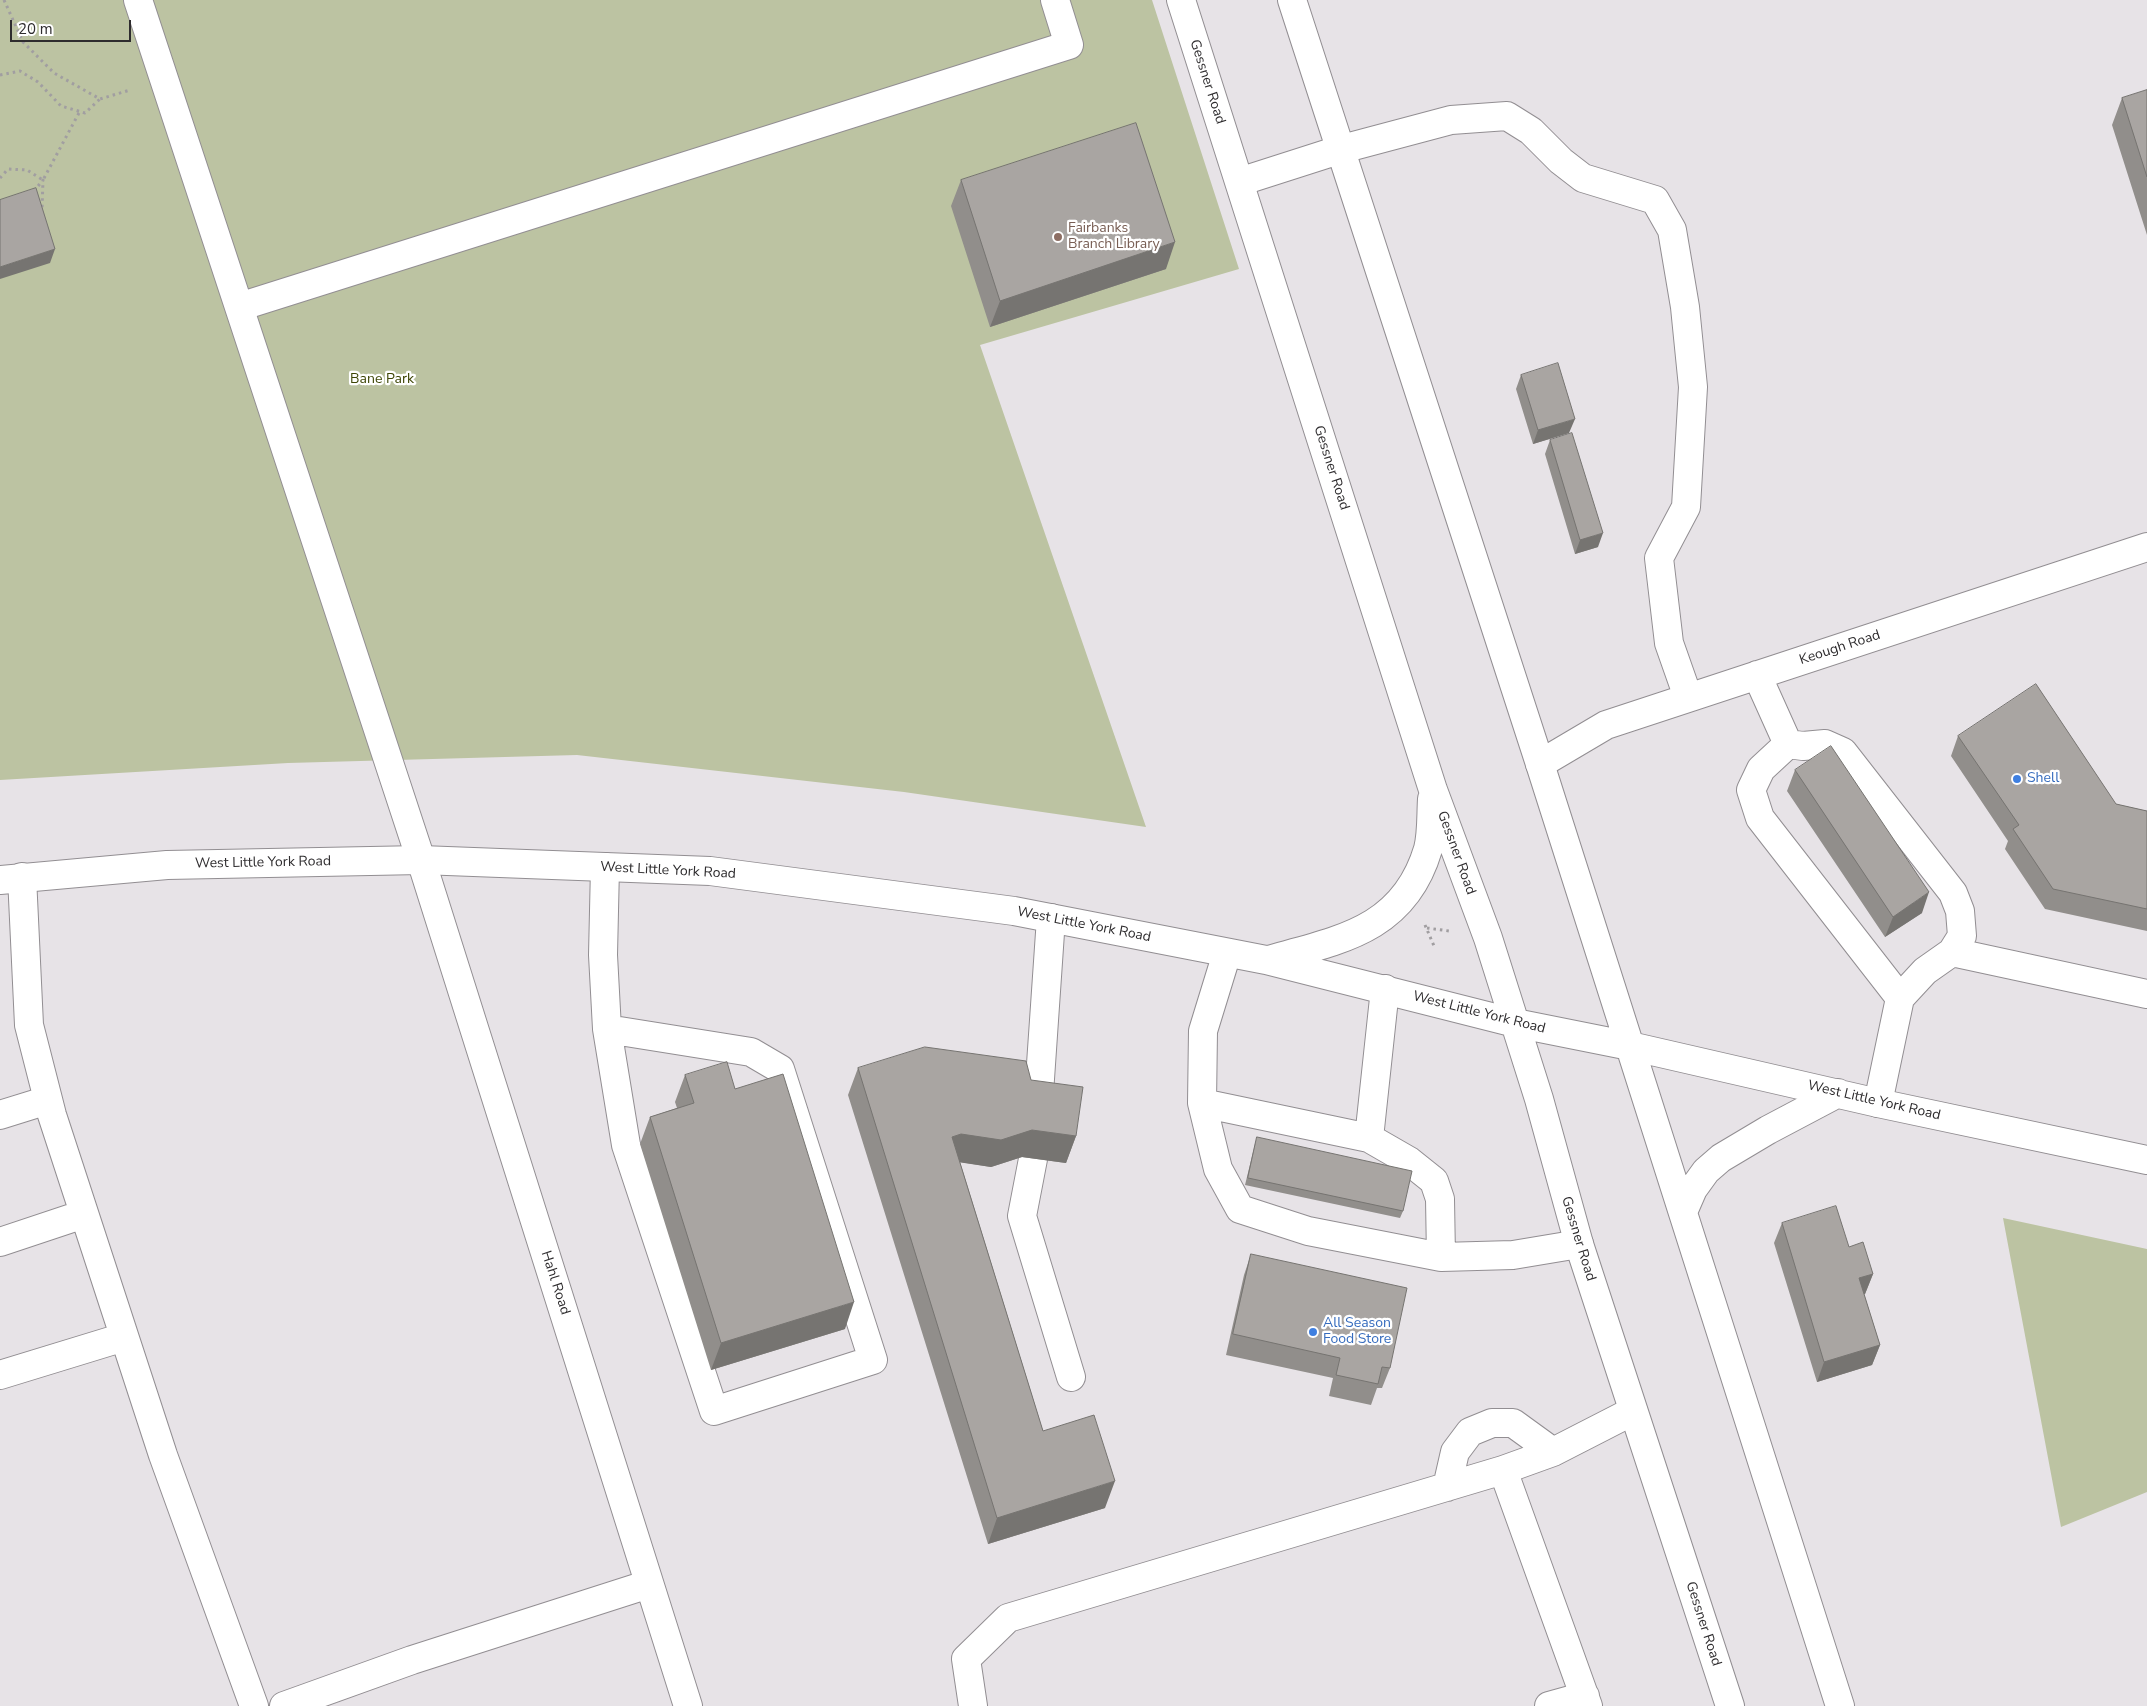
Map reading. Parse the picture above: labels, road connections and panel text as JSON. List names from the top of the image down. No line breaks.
{"streets":{"main road":["Gessner Road","Keough Road","West Little York Road","Hahl Road"]},"crossings":[["Gessner Road","West Little York Road"],["West Little York Road","Hahl Road"]],"parks":["Bane Park"],"places":["Fairbanks Branch Library","Shell","All Season Food Store"],"scale_bar":"20 m"}
